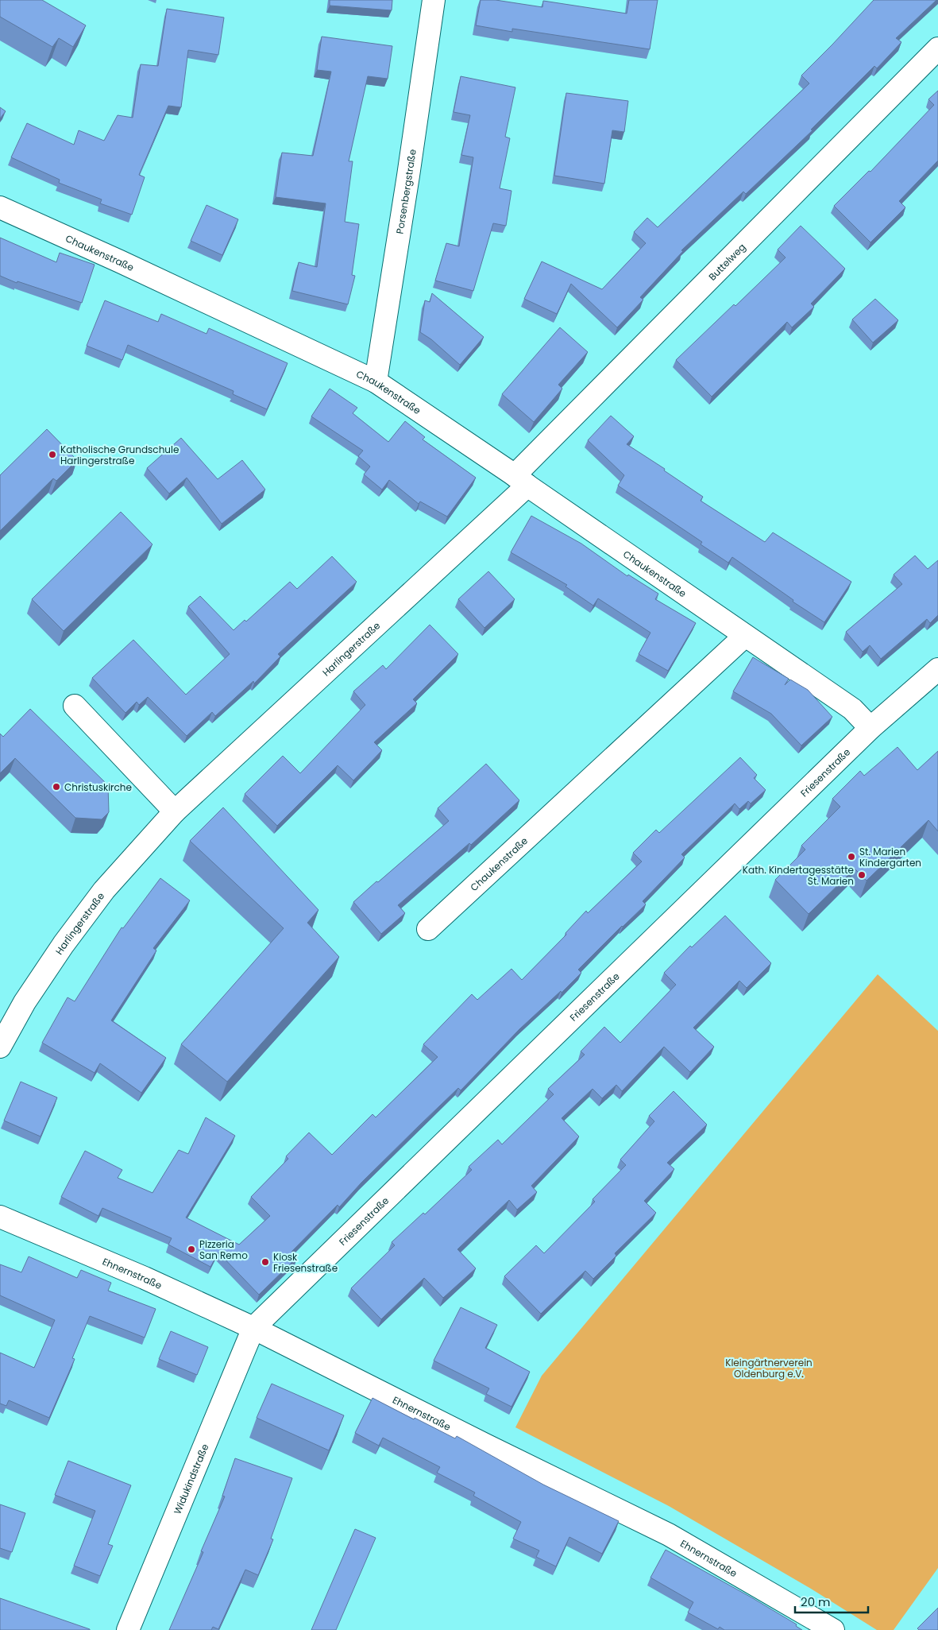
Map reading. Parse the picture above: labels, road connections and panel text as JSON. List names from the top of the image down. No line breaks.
{"streets":{"street":["Porsenbergstraße","Chaukenstraße","Buttelweg","Harlingerstraße","Friesenstraße","Ehnernstraße","Widukindstraße"]},"crossings":[["Porsenbergstraße","Chaukenstraße"],["Chaukenstraße","Buttelweg"],["Chaukenstraße","Harlingerstraße"],["Chaukenstraße","Friesenstraße"],["Buttelweg","Harlingerstraße"],["Friesenstraße","Ehnernstraße"],["Friesenstraße","Widukindstraße"],["Ehnernstraße","Widukindstraße"]],"parks":["Kleingärtnerverein Oldenburg e.V."],"places":["Katholische Grundschule Harlingerstraße","Christuskirche","St. Marien Kindergarten","Kath. Kindertagesstätte St. Marien","Pizzeria San Remo","Kiosk Friesenstraße"],"scale_bar":"20 m"}
